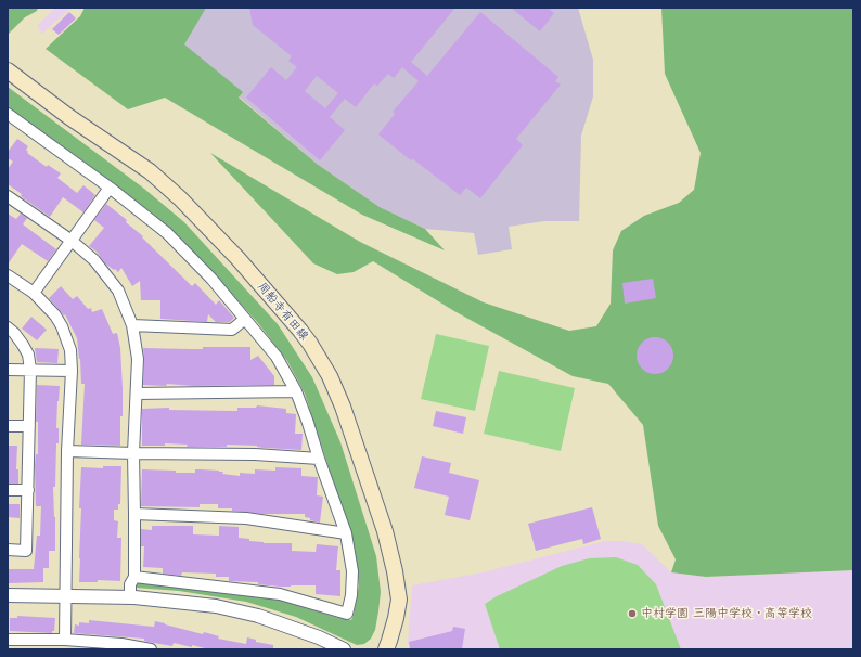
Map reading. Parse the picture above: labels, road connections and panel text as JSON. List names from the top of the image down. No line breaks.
{"streets":{"main road":["周船寺有田線"]},"places":["中村学園 三陽中学校・高等学校"]}
